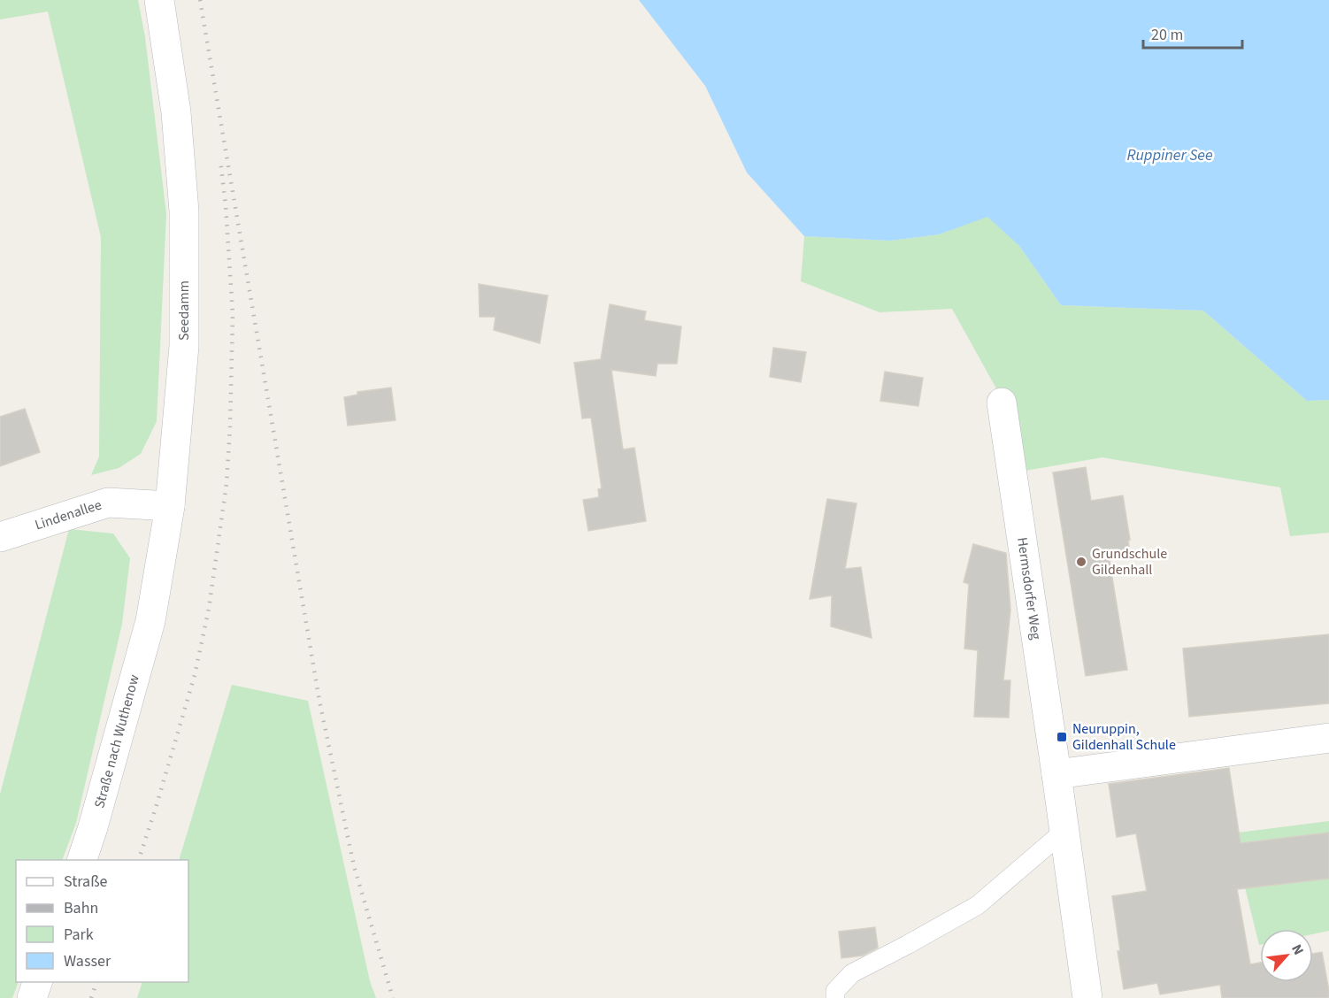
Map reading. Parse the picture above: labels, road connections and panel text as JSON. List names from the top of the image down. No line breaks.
{"streets":{"street":["Seedamm","Lindenallee","Hermsdorfer Weg","Straße nach Wuthenow"]},"crossings":[["Seedamm","Lindenallee"],["Seedamm","Straße nach Wuthenow"]],"water":["Ruppiner See"],"places":{"other":["Grundschule Gildenhall"],"transit":["Neuruppin, Gildenhall Schule"]},"legend":["Straße","Bahn","Park","Wasser"],"scale_bar":"20 m","north":"top right"}
